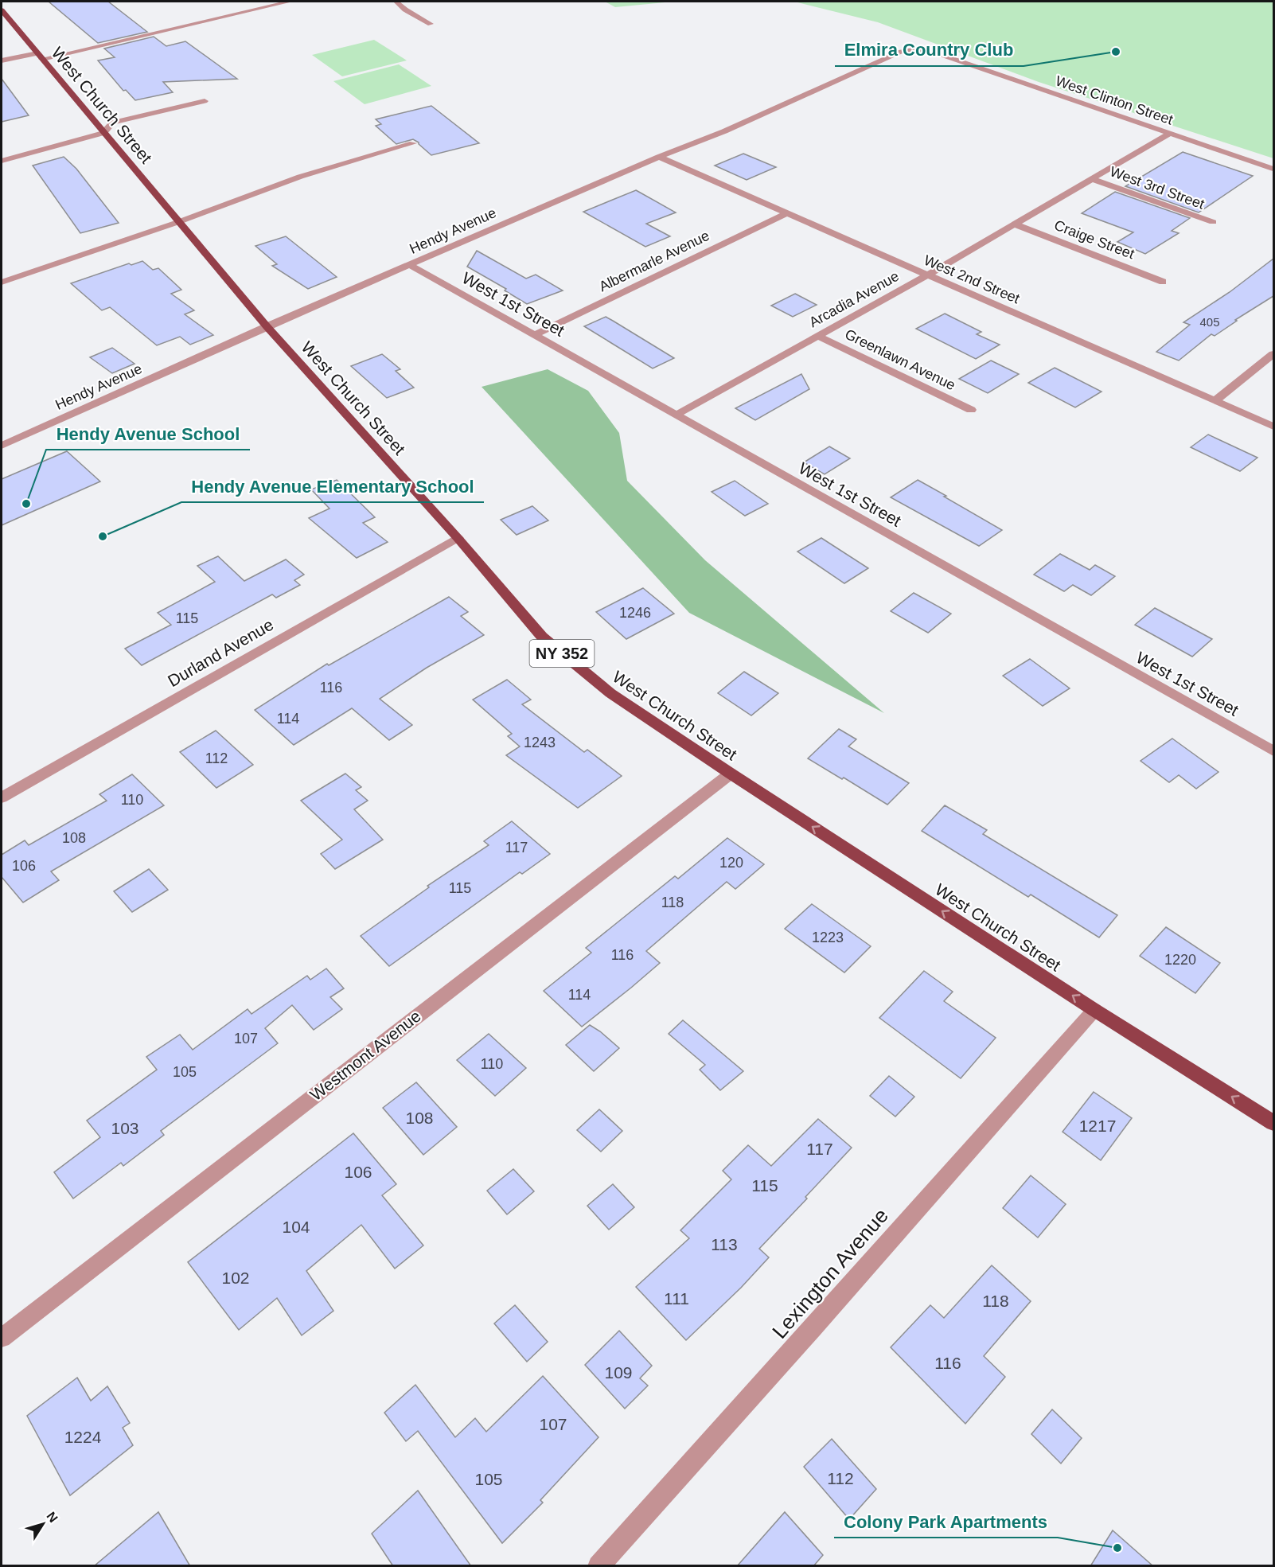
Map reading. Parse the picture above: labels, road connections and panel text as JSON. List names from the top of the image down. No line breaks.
{"streets":{"main road":["West Church Street","NY 352"],"street":["West Clinton Street","West 3rd Street","Hendy Avenue","Craige Street","Albermarle Avenue","West 2nd Street","Arcadia Avenue","West 1st Street","Greenlawn Avenue","Durland Avenue","Westmont Avenue","Lexington Avenue"]},"crossings":[["West Clinton Street","Hendy Avenue"],["West Clinton Street","Arcadia Avenue"],["West Church Street","Hendy Avenue"],["West Church Street","Durland Avenue"],["West Church Street","Westmont Avenue"],["West Church Street","Lexington Avenue"],["West 3rd Street","Arcadia Avenue"],["Hendy Avenue","West 2nd Street"],["Hendy Avenue","West 1st Street"],["Craige Street","Arcadia Avenue"],["Albermarle Avenue","West 2nd Street"],["Albermarle Avenue","West 1st Street"],["West 2nd Street","Arcadia Avenue"],["Arcadia Avenue","West 1st Street"],["Arcadia Avenue","Greenlawn Avenue"]],"one_way":["West Church Street"],"places":["Elmira Country Club","Hendy Avenue School","Hendy Avenue Elementary School","Colony Park Apartments"],"house_numbers":["405","1246","115","116","114","1243","112","110","108","117","120","106","115","118","1223","116","1220","114","107","110","105","108","1217","103","117","106","115","104","113","102","111","118","116","109","107","1224","112","105"],"north":"top right"}
